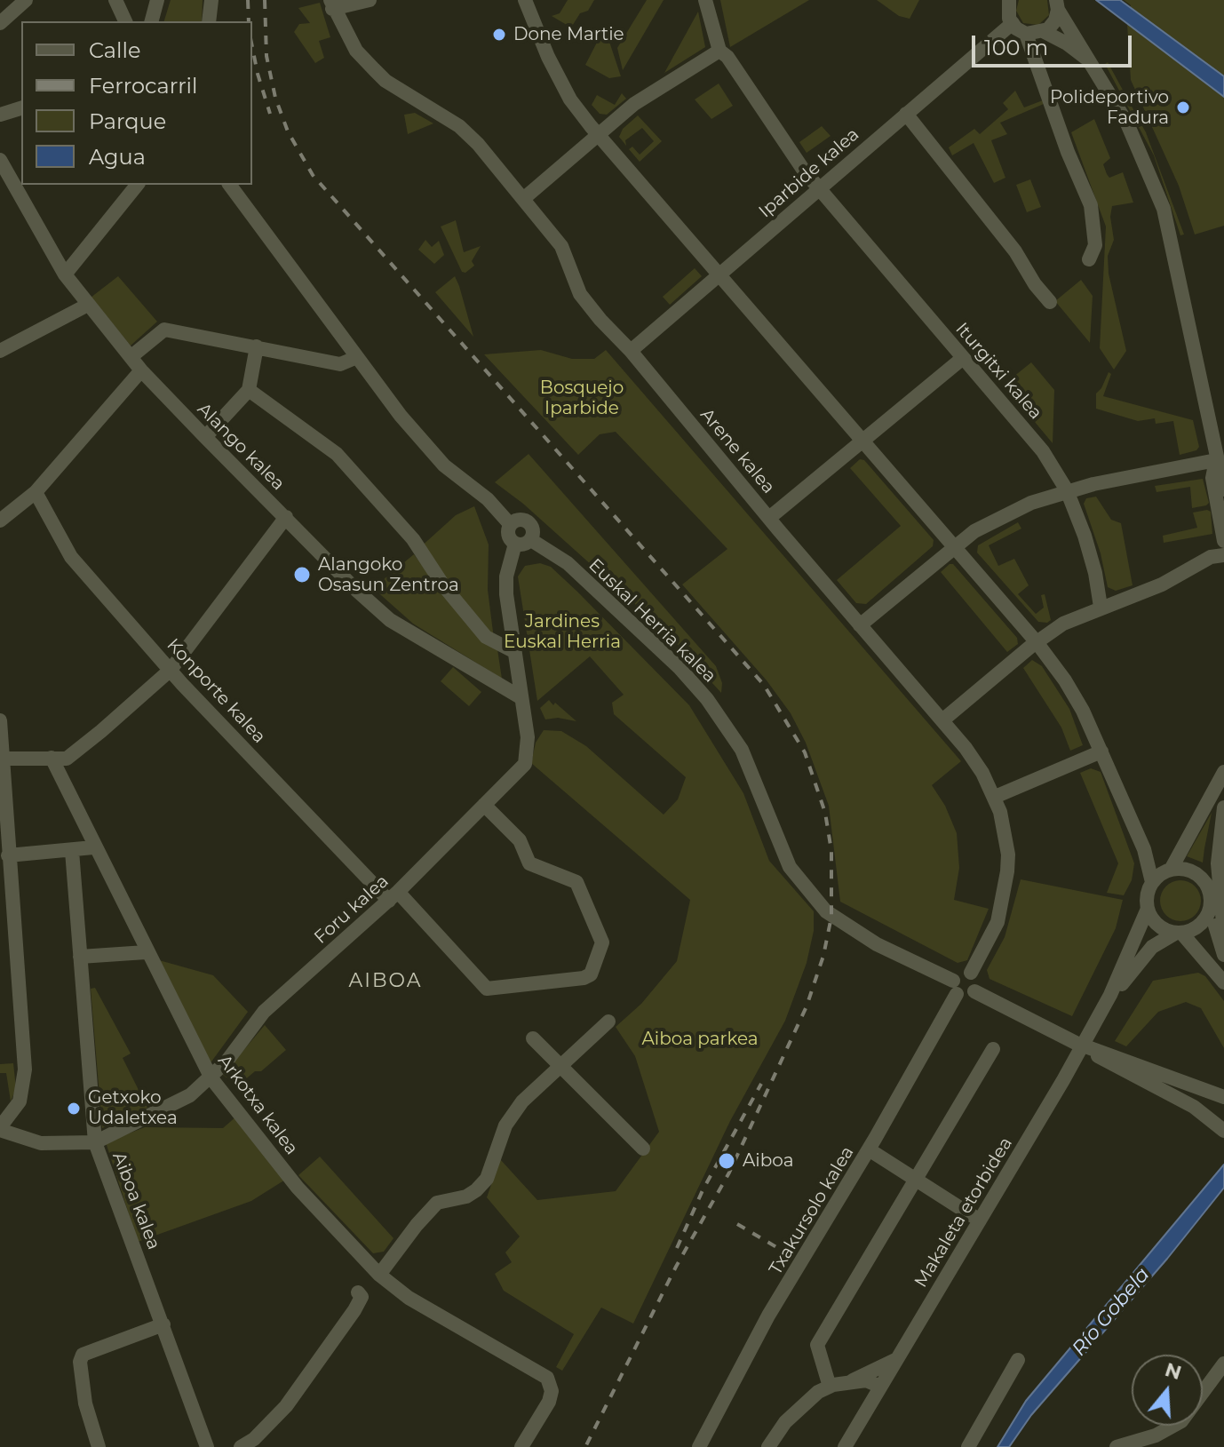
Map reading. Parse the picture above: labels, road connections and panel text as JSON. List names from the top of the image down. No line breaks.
{"streets":{"street":["Iparbide kalea","Iturgitxi kalea","Alango kalea","Arene kalea","Euskal Herria kalea","Konporte kalea","Foru kalea","Arkotxa kalea","Aiboa kalea","Txakursolo kalea","Makaleta etorbidea"]},"crossings":[["Iparbide kalea","Iturgitxi kalea"],["Iparbide kalea","Arene kalea"],["Alango kalea","Foru kalea"],["Arene kalea","Euskal Herria kalea"],["Arene kalea","Txakursolo kalea"],["Euskal Herria kalea","Foru kalea"],["Euskal Herria kalea","Txakursolo kalea"],["Konporte kalea","Foru kalea"],["Foru kalea","Arkotxa kalea"],["Foru kalea","Aiboa kalea"]],"districts":["AIBOA"],"water":["Río Gobela"],"parks":["Bosquejo Iparbide","Jardines Euskal Herria","Aiboa parkea"],"places":["Done Martie","Polideportivo Fadura","Alangoko Osasun Zentroa","Getxoko Udaletxea","Aiboa"],"legend":["Calle","Ferrocarril","Parque","Agua"],"scale_bar":"100 m","north":"top"}
